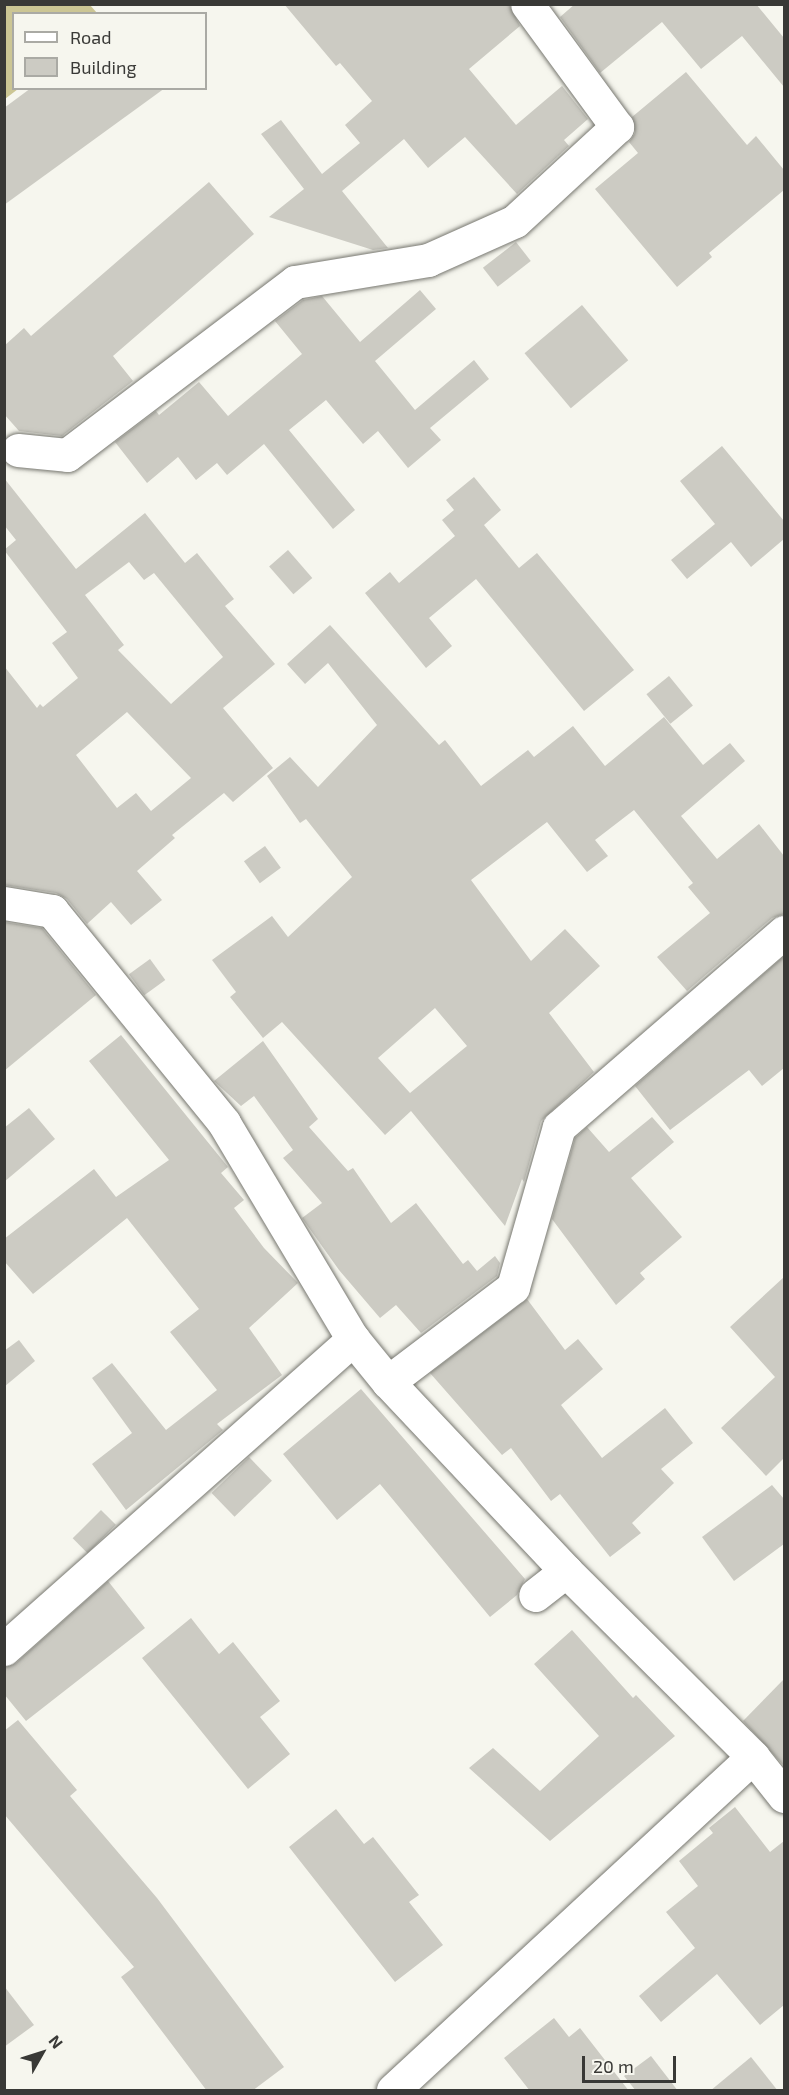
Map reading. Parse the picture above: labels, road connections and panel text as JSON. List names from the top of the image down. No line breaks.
{"legend":["Road","Building"],"scale_bar":"20 m","north":"top right"}
